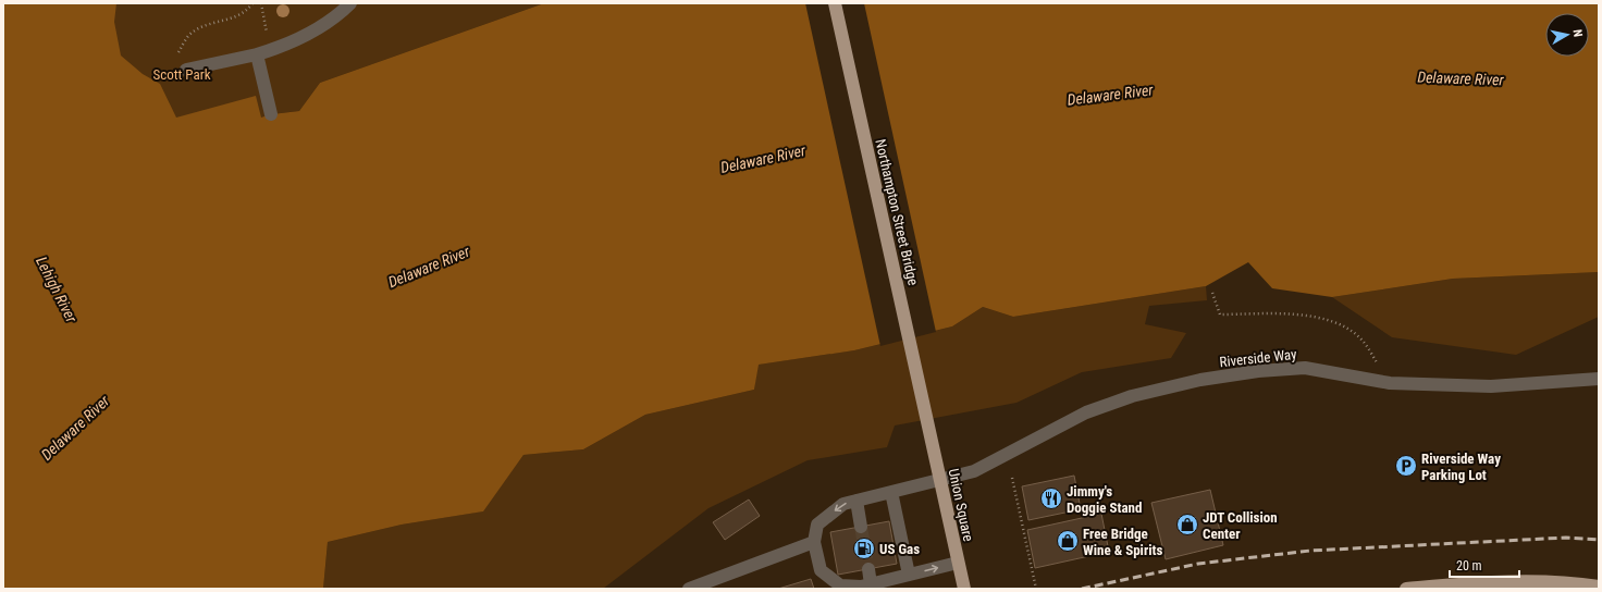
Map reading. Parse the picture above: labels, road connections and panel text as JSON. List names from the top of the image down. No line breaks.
{"streets":{"main road":["Northampton Street Bridge","Union Square"],"street":["Riverside Way"]},"crossings":[["Northampton Street Bridge","Union Square"],["Riverside Way","Union Square"]],"water":["Delaware River","Lehigh River"],"parks":["Scott Park"],"places":{"parking":["Riverside Way Parking Lot"],"restaurant":["Jimmy's Doggie Stand"],"shop":["JDT Collision Center","Free Bridge Wine & Spirits"],"fuel station":["US Gas"]},"scale_bar":"20 m","north":"right"}
